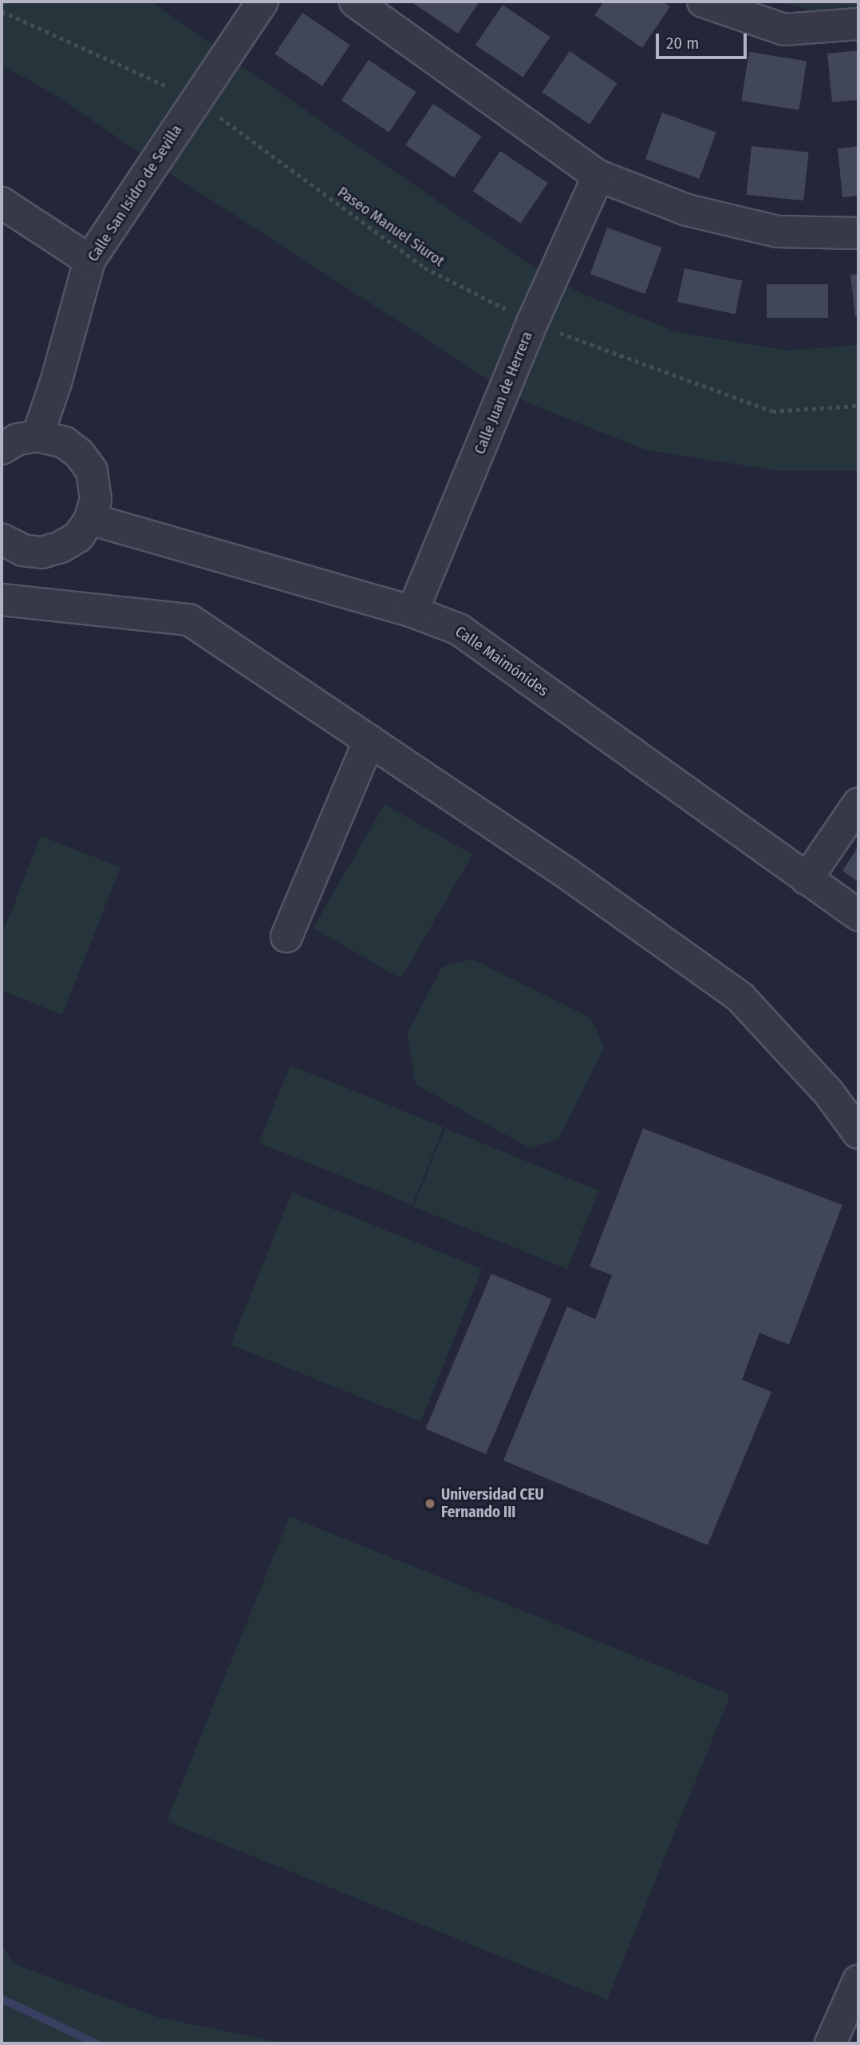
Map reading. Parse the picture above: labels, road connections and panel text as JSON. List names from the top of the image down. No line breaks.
{"streets":{"street":["Calle San Isidro de Sevilla","Calle Juan de Herrera","Calle Maimónides"],"path":["Paseo Manuel Siurot"]},"crossings":[["Calle San Isidro de Sevilla","Paseo Manuel Siurot"],["Paseo Manuel Siurot","Calle Juan de Herrera"],["Calle Juan de Herrera","Calle Maimónides"]],"places":["Universidad CEU Fernando III"],"scale_bar":"20 m"}
